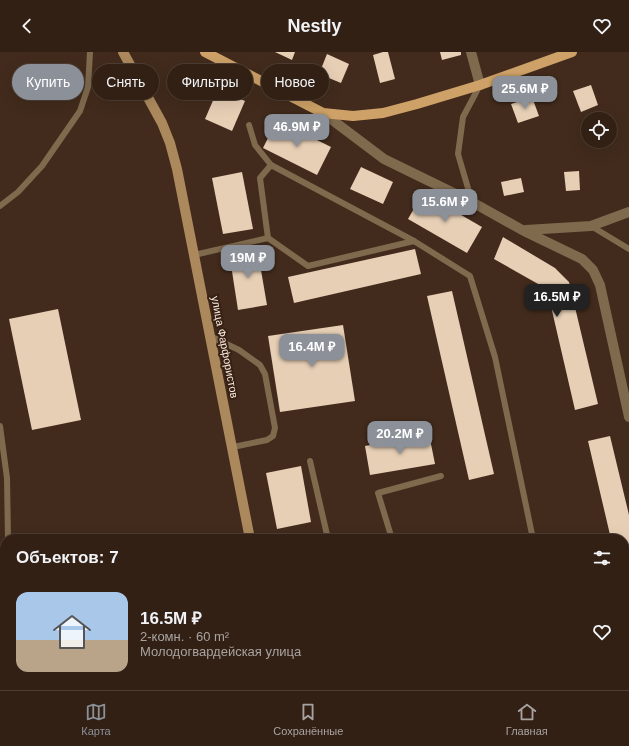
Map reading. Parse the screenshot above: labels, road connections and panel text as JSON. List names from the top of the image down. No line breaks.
{"streets":{"street":["улица Фарфористов"]},"page":{"header":"Nestly","chip":["Купить","Снять","Фильтры","Новое"],"price":["25.6M ₽","46.9M ₽","15.6M ₽","19M ₽","16.5M ₽","16.4M ₽","20.2M ₽"],"heading":"Объектов: 7","list":[{"name":"16.5M ₽","note":"2-комн. · 60 m² · Молодогвардейская улица"}],"tabs":["Карта","Сохранённые","Главная"]}}
